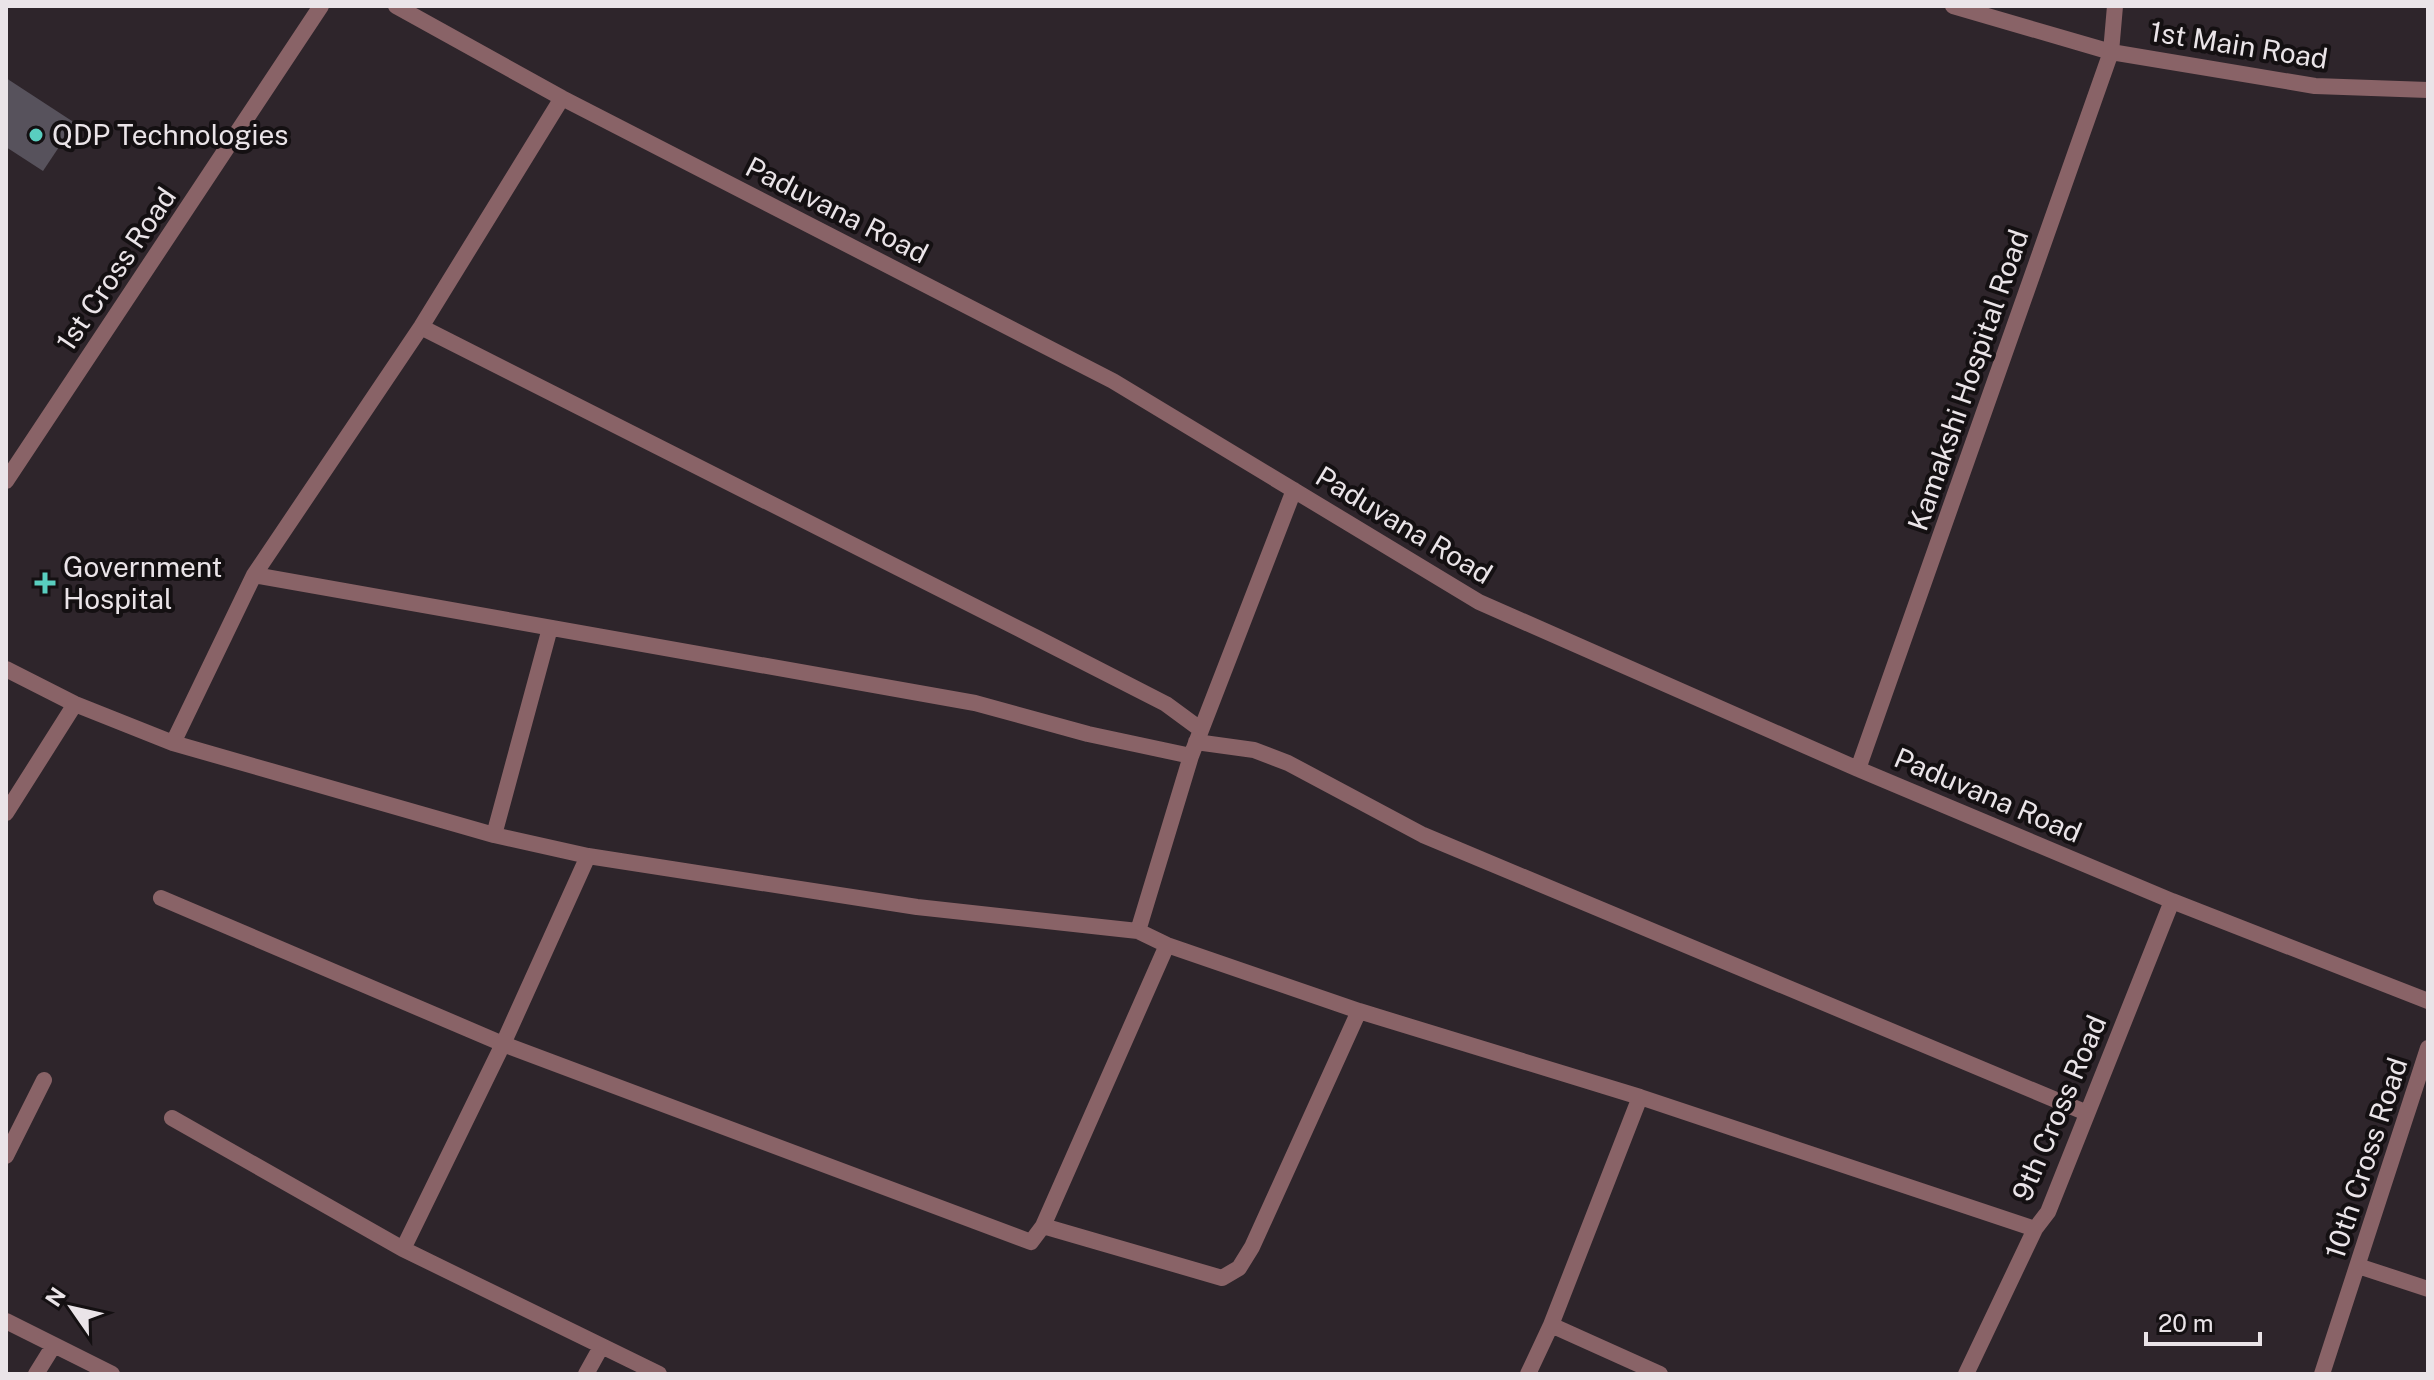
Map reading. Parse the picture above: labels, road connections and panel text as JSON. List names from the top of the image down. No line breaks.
{"streets":{"street":["1st Main Road","Paduvana Road","1st Cross Road","Kamakshi Hospital Road","9th Cross Road","10th Cross Road"]},"crossings":[["1st Main Road","Kamakshi Hospital Road"],["Paduvana Road","Kamakshi Hospital Road"],["Paduvana Road","9th Cross Road"]],"places":{"other":["QDP Technologies"],"health":["Government Hospital"]},"scale_bar":"20 m","north":"top left"}
